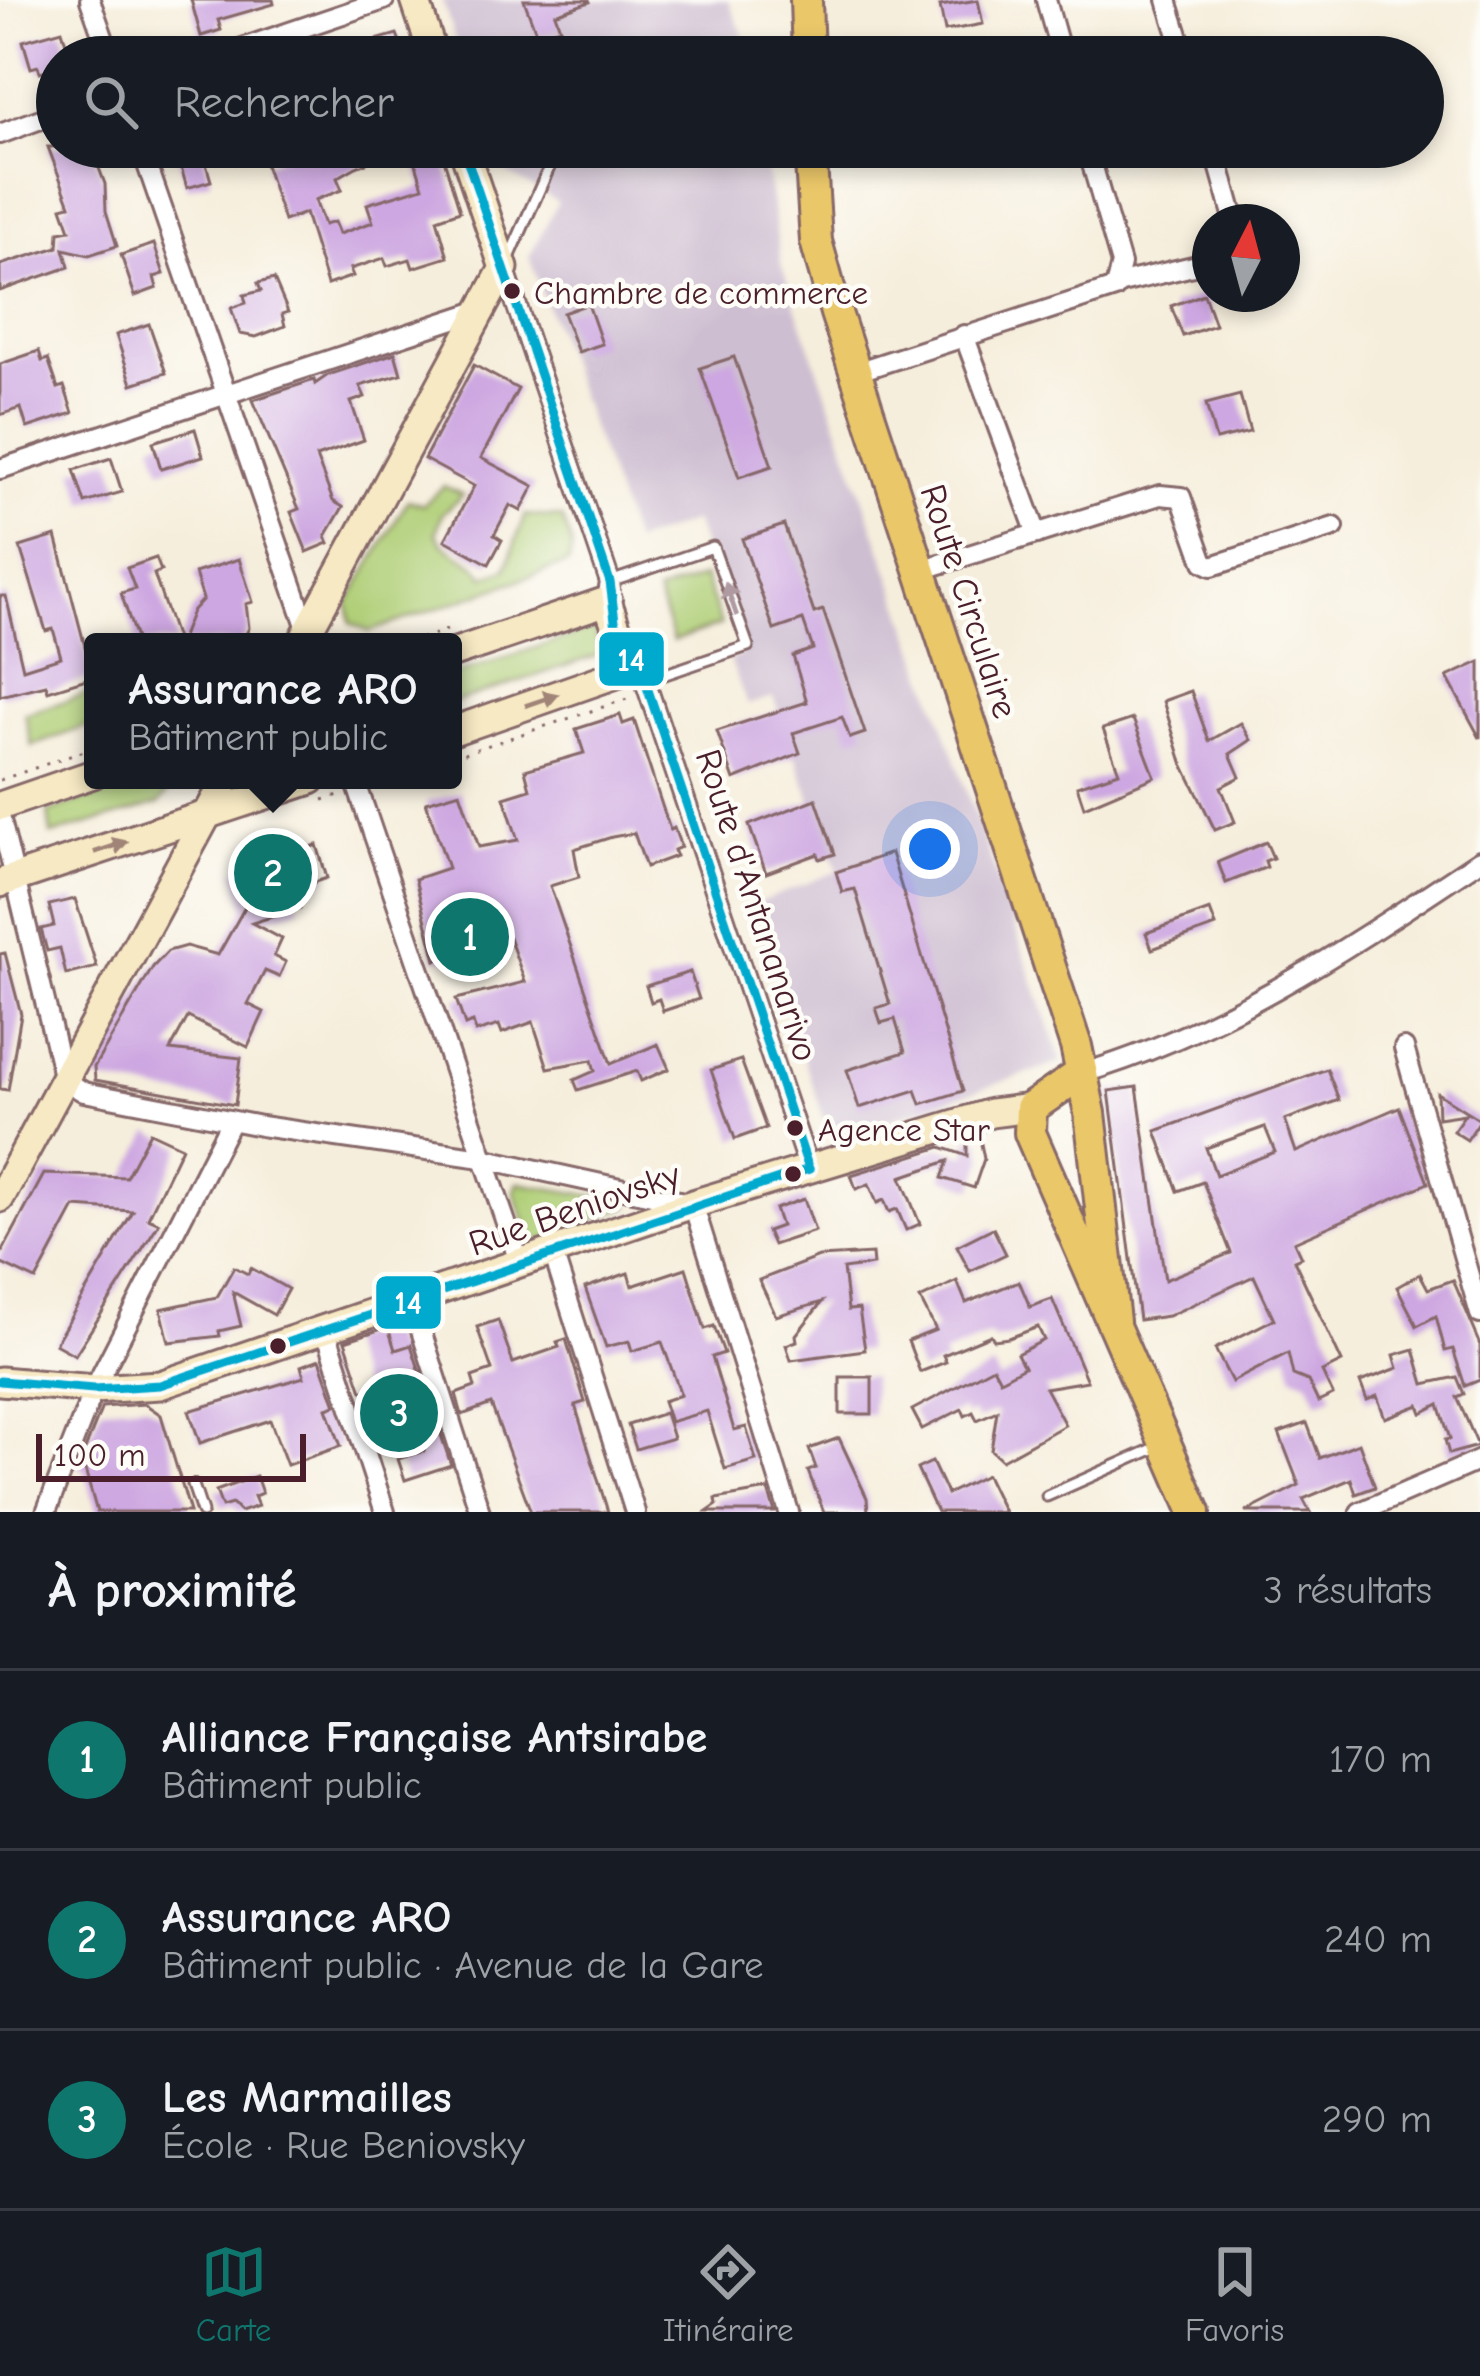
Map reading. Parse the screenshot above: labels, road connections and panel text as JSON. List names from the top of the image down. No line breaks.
{"streets":{"main road":["Route Circulaire"],"street":["Route d'Antananarivo","Rue Beniovsky"]},"crossings":[["Route Circulaire","Rue Beniovsky"],["Route d'Antananarivo","Rue Beniovsky"]],"places":["Chambre de commerce","Agence Star"],"lines":["transit line 14"],"scale_bar":"100 m","north":"top","page":{"search":"Rechercher","popup":["Assurance ARO","Bâtiment public"],"pins":["2","1","3"],"scale":"100 m","heading":["À proximité","3 résultats"],"list":[{"mark":"1","name":"Alliance Française Antsirabe","note":"Bâtiment public","value":"170 m"},{"mark":"2","name":"Assurance ARO","note":"Bâtiment public · Avenue de la Gare","value":"240 m"},{"mark":"3","name":"Les Marmailles","note":"École · Rue Beniovsky","value":"290 m"}],"nav":["Carte","Itinéraire","Favoris"]}}
